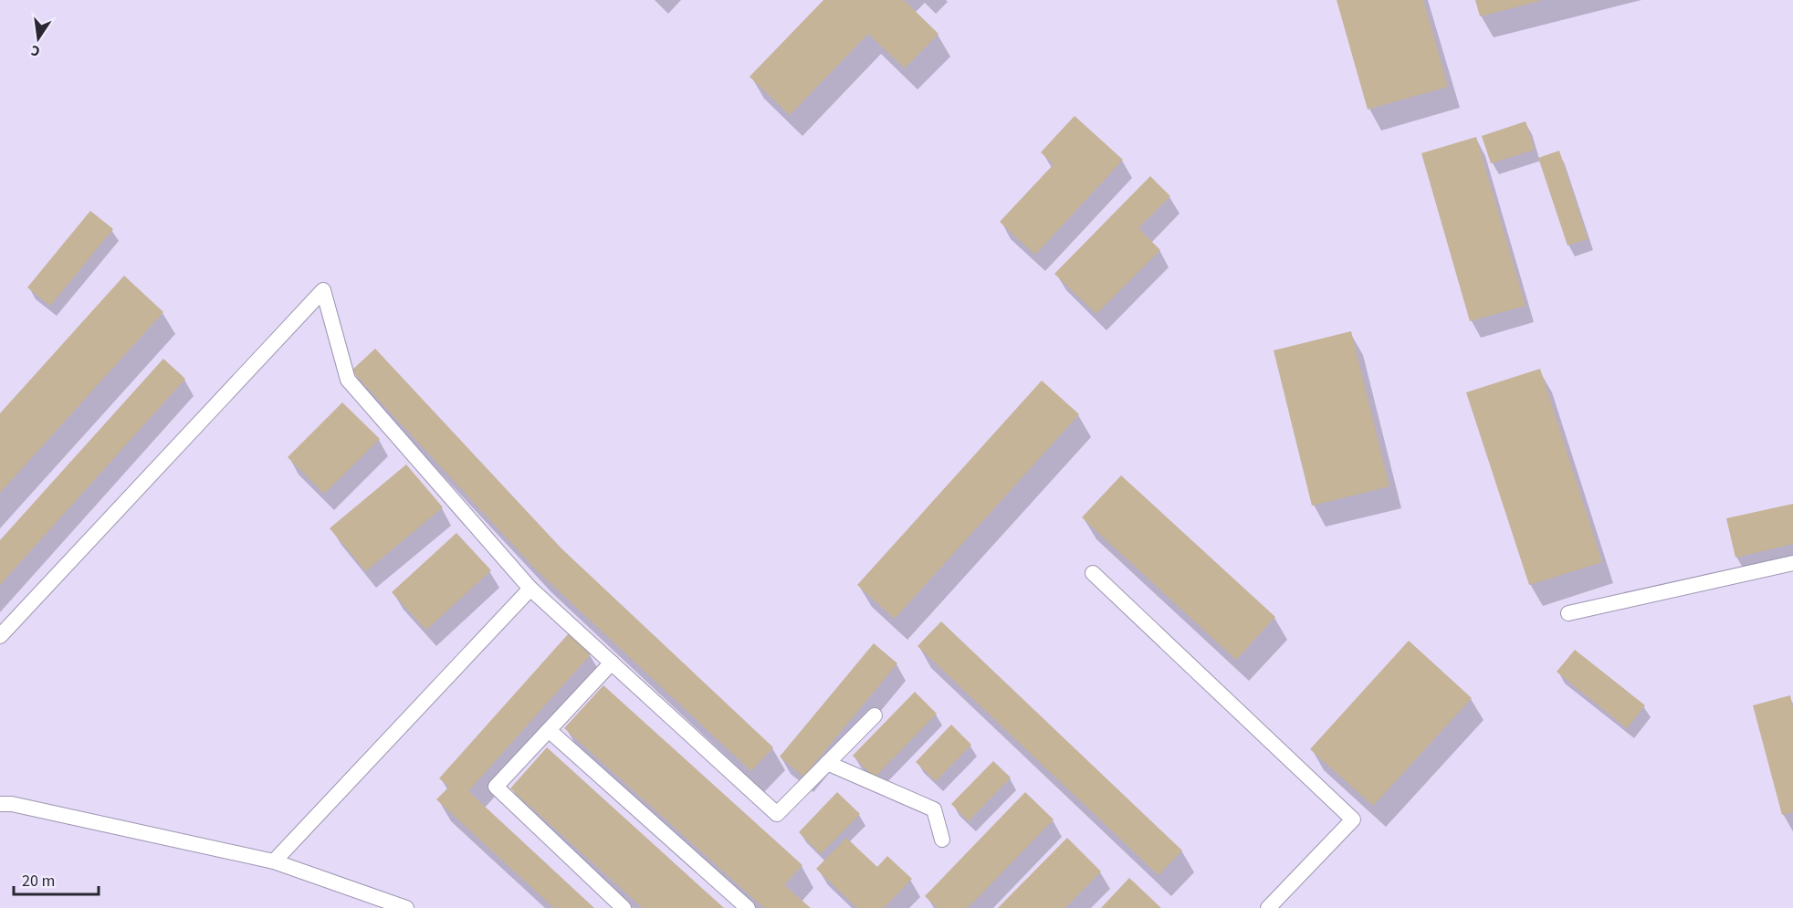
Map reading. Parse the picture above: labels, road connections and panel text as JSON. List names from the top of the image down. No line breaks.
{"scale_bar":"20 m","north":"bottom"}
